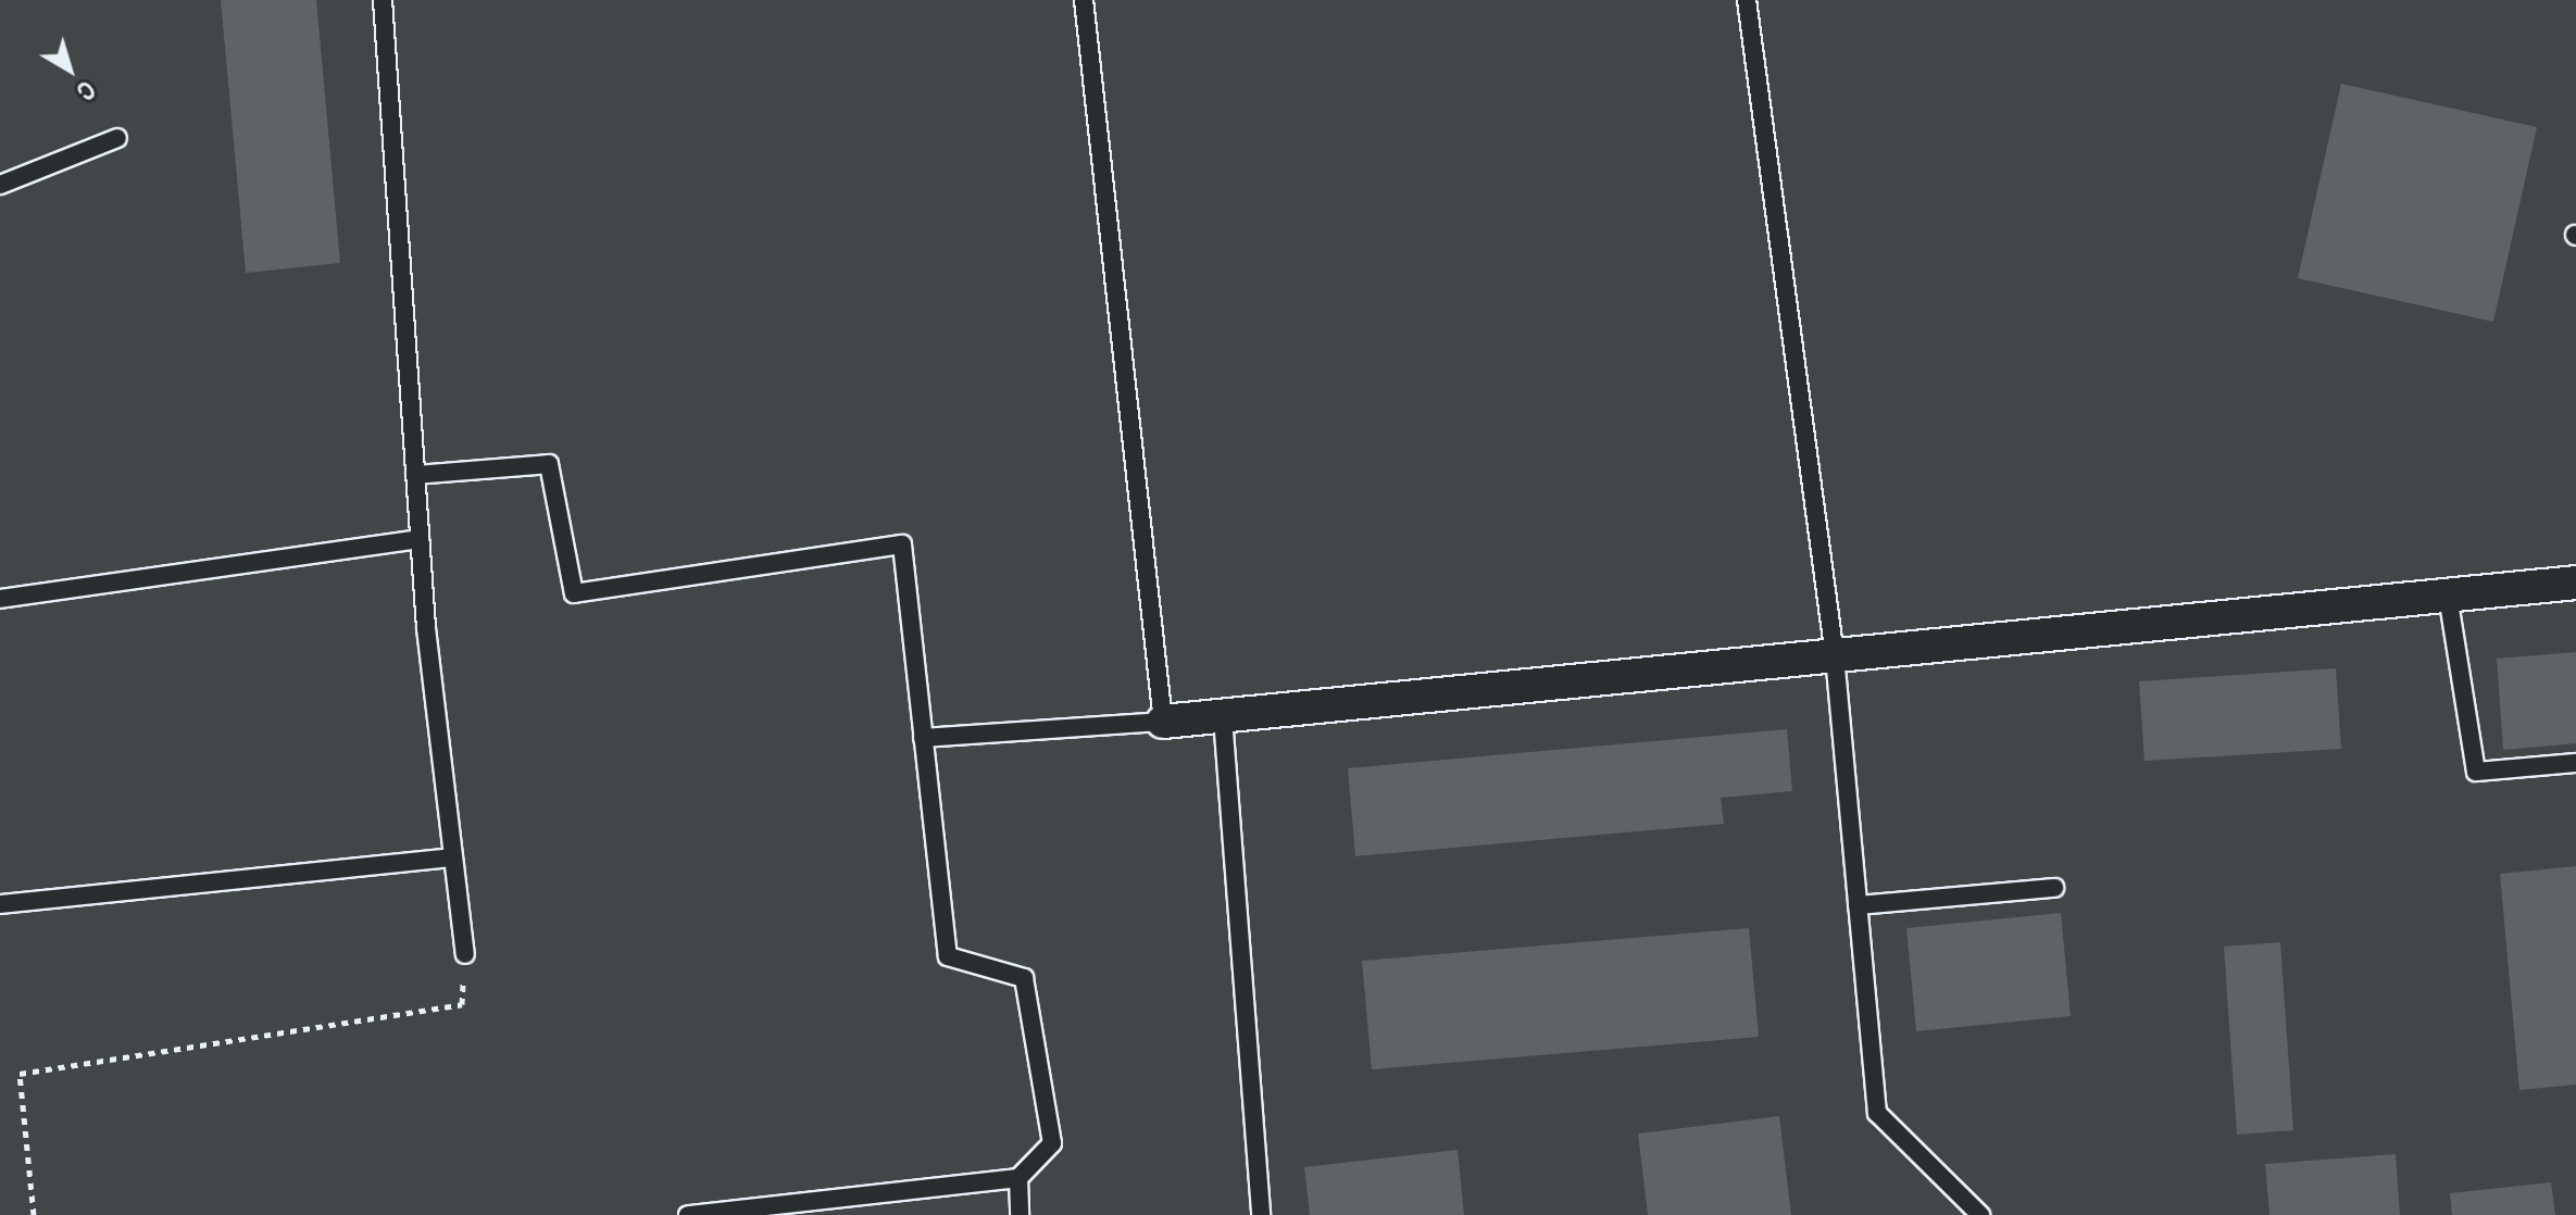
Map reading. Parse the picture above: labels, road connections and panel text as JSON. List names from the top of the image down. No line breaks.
{"north":"bottom right"}
